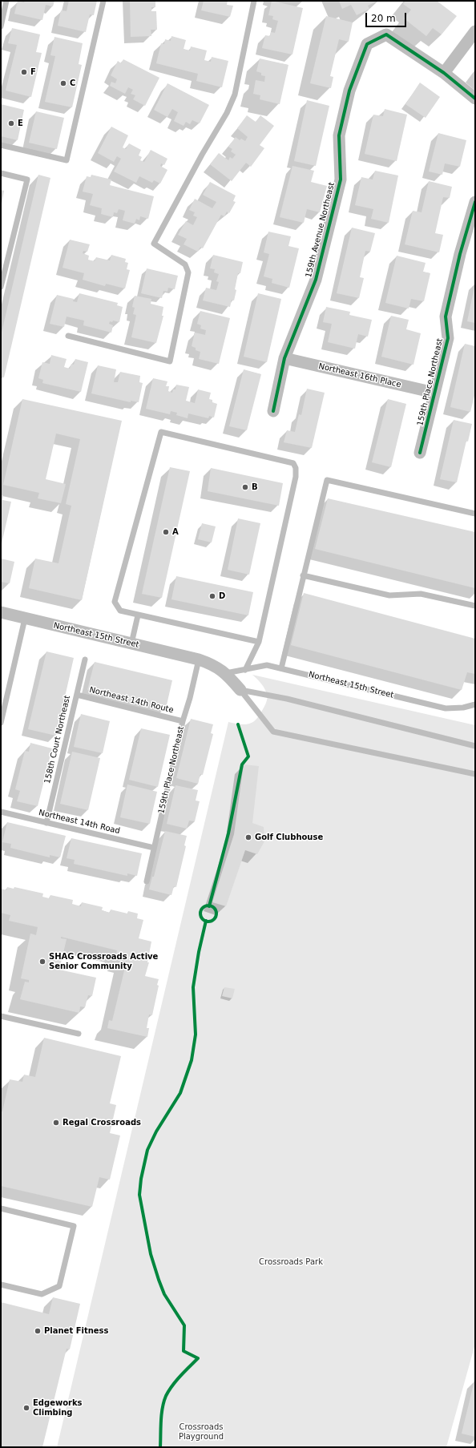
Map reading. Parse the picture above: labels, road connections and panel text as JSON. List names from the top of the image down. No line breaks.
{"streets":{"street":["159th Avenue Northeast","Northeast 16th Place","159th Place Northeast","Northeast 15th Street"],"lane":["Northeast 14th Route","158th Court Northeast","Northeast 14th Road"]},"crossings":[["159th Avenue Northeast","Northeast 16th Place"],["Northeast 16th Place","159th Place Northeast"],["159th Place Northeast","Northeast 15th Street"],["159th Place Northeast","Northeast 14th Route"],["159th Place Northeast","Northeast 14th Road"],["Northeast 14th Route","158th Court Northeast"],["158th Court Northeast","Northeast 14th Road"]],"parks":["Crossroads Park","Crossroads Playground"],"places":["F","C","E","B","A","D","Golf Clubhouse","SHAG Crossroads Active Senior Community","Regal Crossroads","Planet Fitness","Edgeworks Climbing"],"scale_bar":"20 m"}
